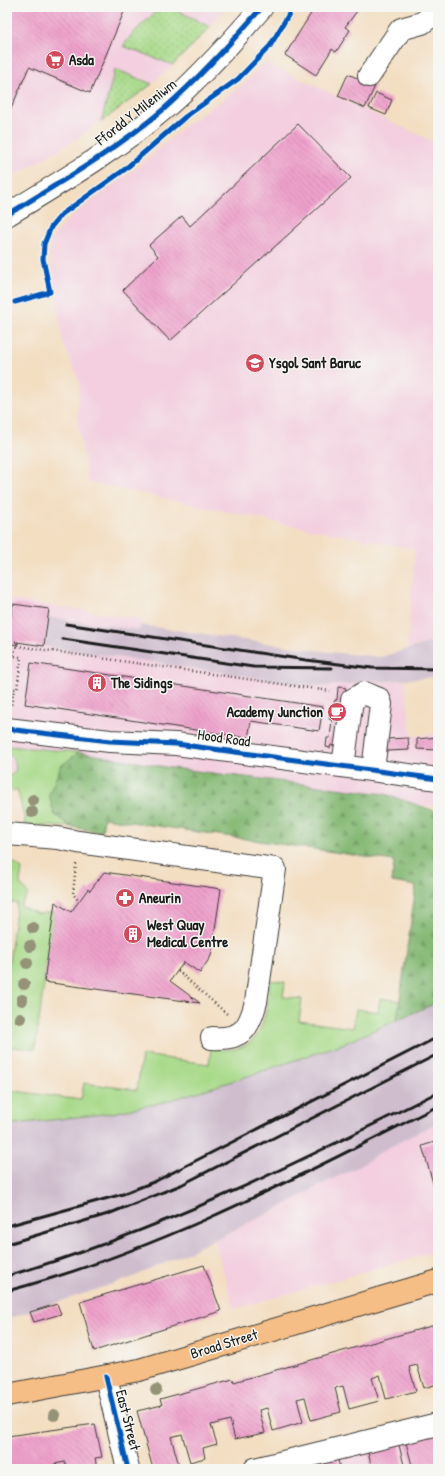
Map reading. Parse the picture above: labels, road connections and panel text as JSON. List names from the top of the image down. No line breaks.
{"streets":{"main road":["Broad Street"],"street":["Ffordd Y Mileniwm","Hood Road","East Street"]},"crossings":[["Broad Street","East Street"]],"places":{"supermarket":["Asda"],"school or university":["Ysgol Sant Baruc"],"building":["The Sidings","West Quay Medical Centre"],"cafe":["Academy Junction"],"pharmacy":["Aneurin"]}}
